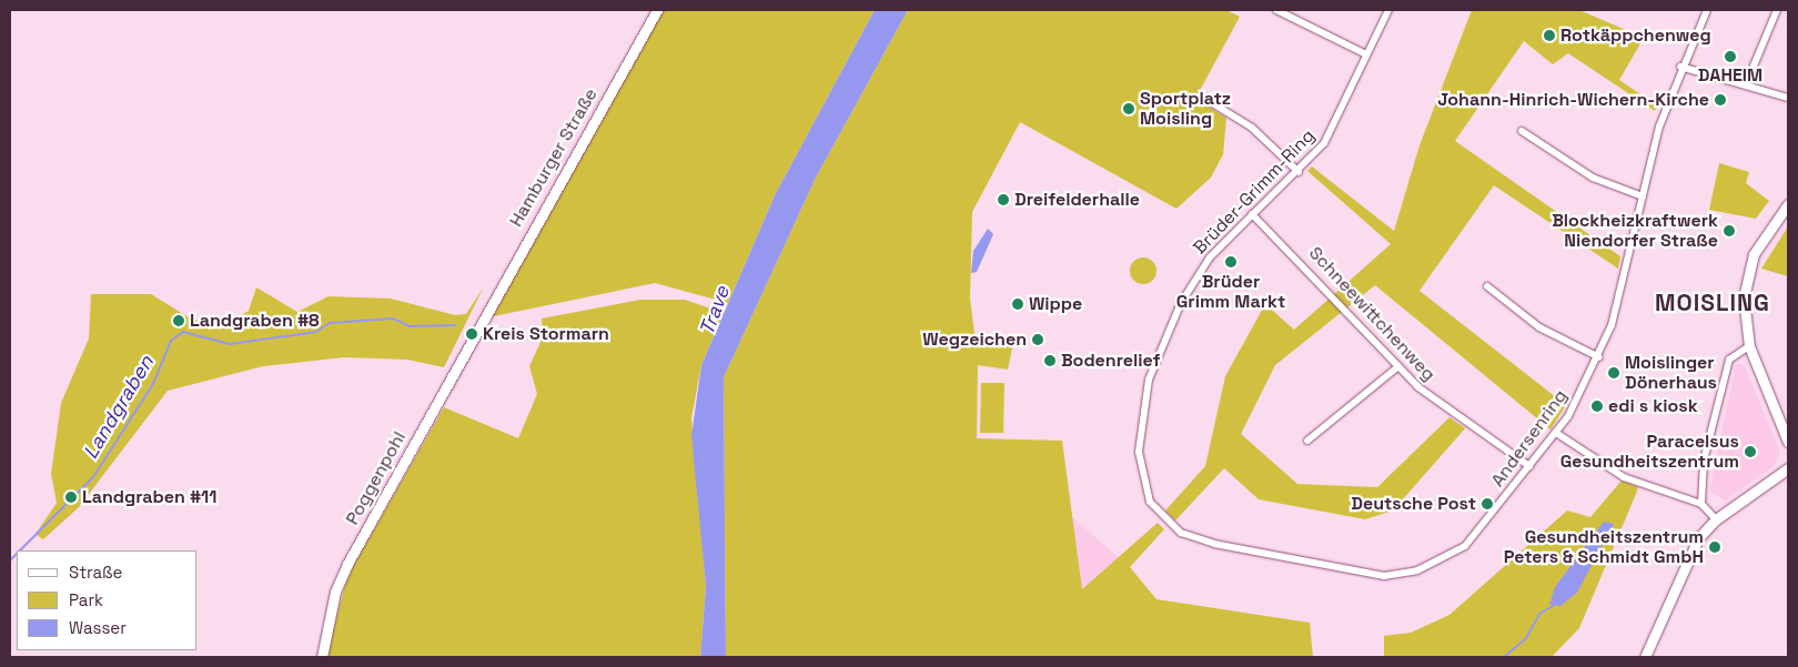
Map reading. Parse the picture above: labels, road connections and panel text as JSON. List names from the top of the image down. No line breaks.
{"streets":{"main road":["Hamburger Straße","Poggenpohl"],"street":["Brüder-Grimm-Ring","Schneewittchenweg","Andersenring"]},"crossings":[["Hamburger Straße","Poggenpohl"],["Brüder-Grimm-Ring","Schneewittchenweg"],["Brüder-Grimm-Ring","Andersenring"],["Schneewittchenweg","Andersenring"]],"districts":["MOISLING"],"water":["Trave","Landgraben"],"places":["Rotkäppchenweg","DAHEIM","Johann-Hinrich-Wichern-Kirche","Sportplatz Moisling","Dreifelderhalle","Blockheizkraftwerk Niendorfer Straße","Brüder Grimm Markt","Wippe","Landgraben #8","Kreis Stormarn","Wegzeichen","Bodenrelief","Moislinger Dönerhaus","edi s kiosk","Paracelsus Gesundheitszentrum","Landgraben #11","Deutsche Post","Gesundheitszentrum Peters & Schmidt GmbH"],"legend":["Straße","Park","Wasser"]}
